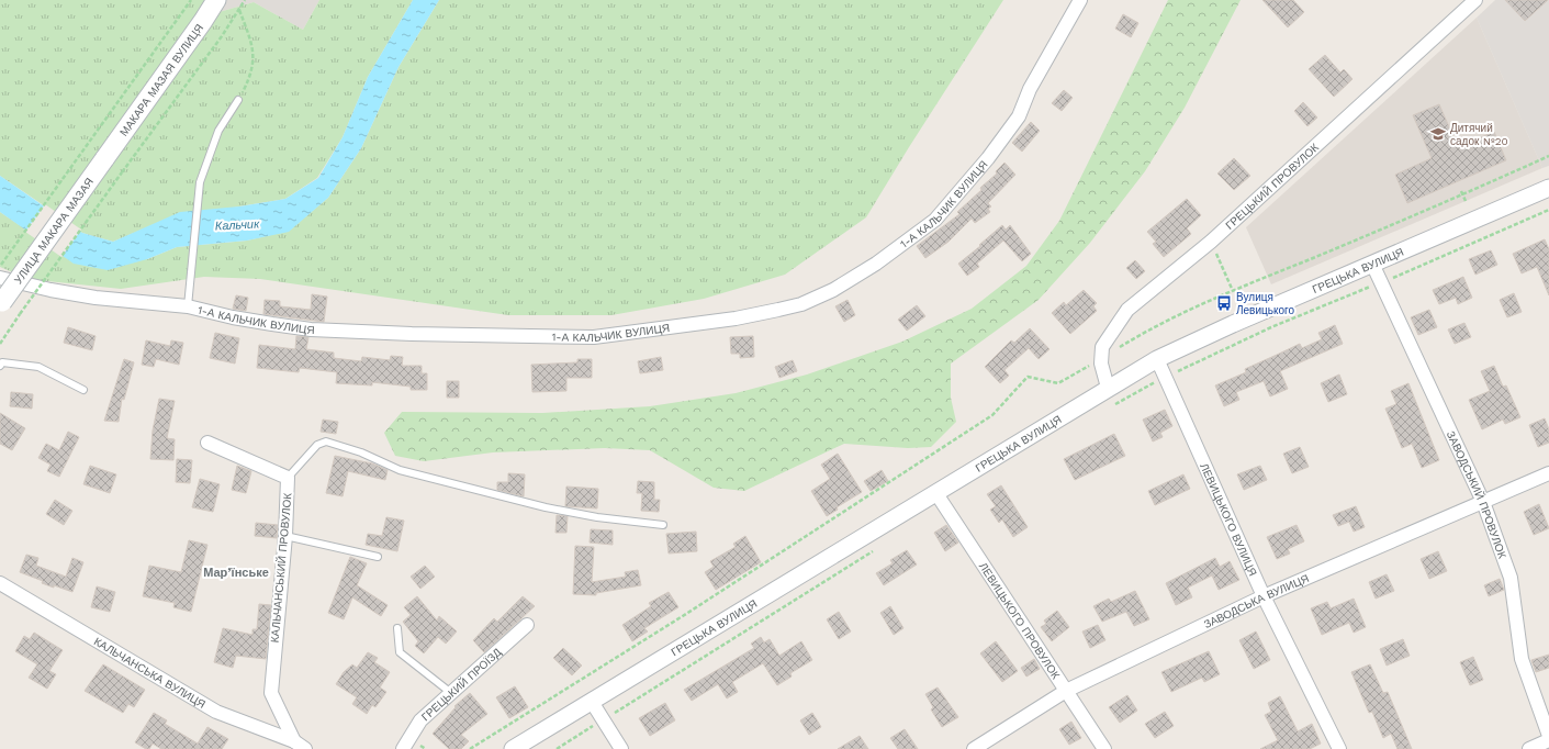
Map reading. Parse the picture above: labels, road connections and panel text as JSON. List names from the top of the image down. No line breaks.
{"streets":{"main road":["МАКАРА МАЗАЯ ВУЛИЦЯ","УЛИЦА МАКАРА МАЗАЯ"],"street":["ГРЕЦЬКИЙ ПРОВУЛОК","1-А КАЛЬЧИК ВУЛИЦЯ","ГРЕЦЬКА ВУЛИЦЯ","ЗАВОДСЬКИЙ ПРОВУЛОК","ЛЕВИЦЬКОГО ВУЛИЦЯ","КАЛЬЧАНСЬКИЙ ПРОВУЛОК","ЗАВОДСЬКА ВУЛИЦЯ","ЛЕВИЦЬКОГО ПРОВУЛОК","КАЛЬЧАНСЬКА ВУЛИЦЯ","ГРЕЦЬКИЙ ПРОЇЗД"]},"crossings":[["МАКАРА МАЗАЯ ВУЛИЦЯ","УЛИЦА МАКАРА МАЗАЯ"],["ГРЕЦЬКА ВУЛИЦЯ","ЗАВОДСЬКИЙ ПРОВУЛОК"],["ГРЕЦЬКА ВУЛИЦЯ","ЛЕВИЦЬКОГО ВУЛИЦЯ"],["ГРЕЦЬКА ВУЛИЦЯ","ЛЕВИЦЬКОГО ПРОВУЛОК"],["ЗАВОДСЬКИЙ ПРОВУЛОК","ЗАВОДСЬКА ВУЛИЦЯ"],["ЛЕВИЦЬКОГО ВУЛИЦЯ","ЗАВОДСЬКА ВУЛИЦЯ"],["КАЛЬЧАНСЬКИЙ ПРОВУЛОК","КАЛЬЧАНСЬКА ВУЛИЦЯ"],["ЗАВОДСЬКА ВУЛИЦЯ","ЛЕВИЦЬКОГО ПРОВУЛОК"]],"districts":["Мар’їнське"],"water":["Кальчик"],"places":{"school or university":["Дитячий садок №20"],"bus stop":["Вулиця Левицького"]}}
